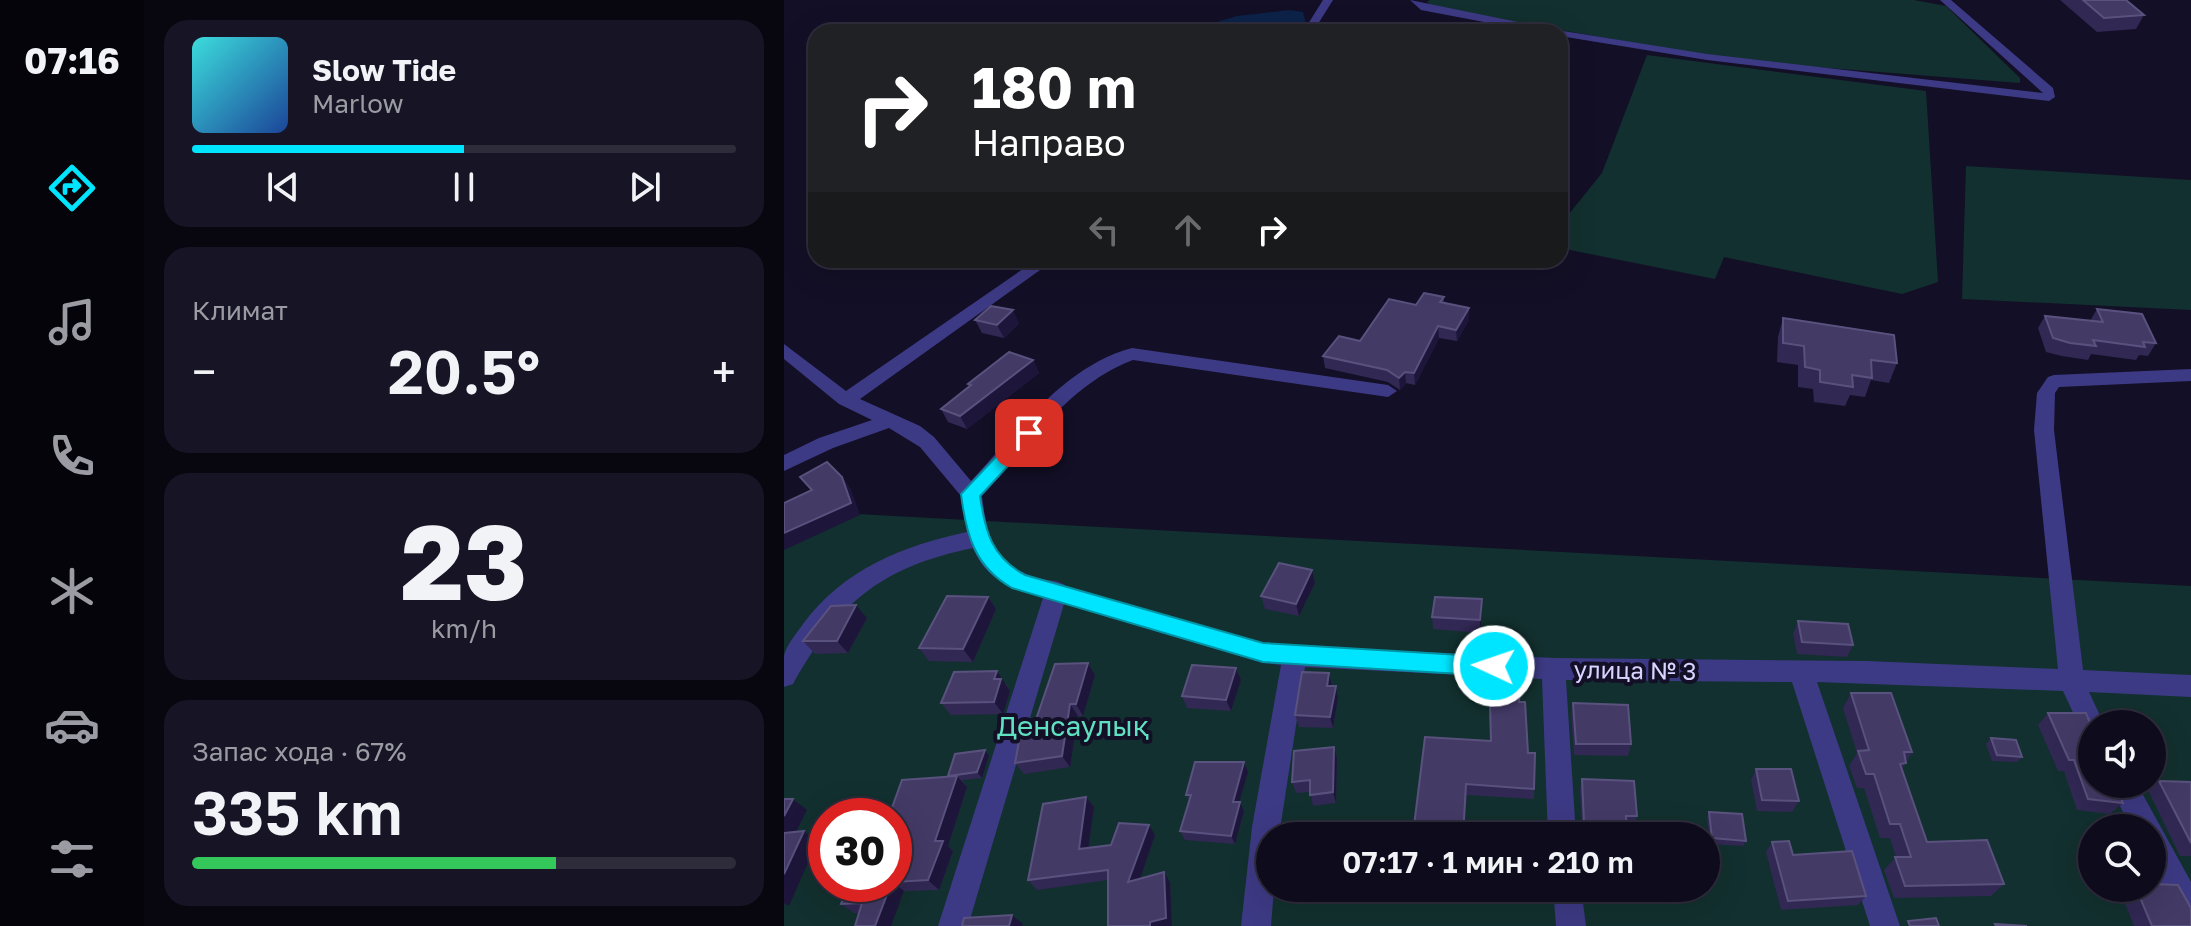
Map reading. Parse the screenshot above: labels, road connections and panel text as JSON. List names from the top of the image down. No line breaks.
{"streets":{"street":["улица № 3"]},"parks":["Денсаулық"],"page":{"tabs":"07:16","turn":["180 m","Направо"],"song":["Slow Tide","Marlow"],"tile":["Климат",["23","km/h"],["Запас хода · 67%","335 km"]],"heat":["−","20.5°","+"],"limit":"30","trip":"07:17 · 1 мин · 210 m"}}
